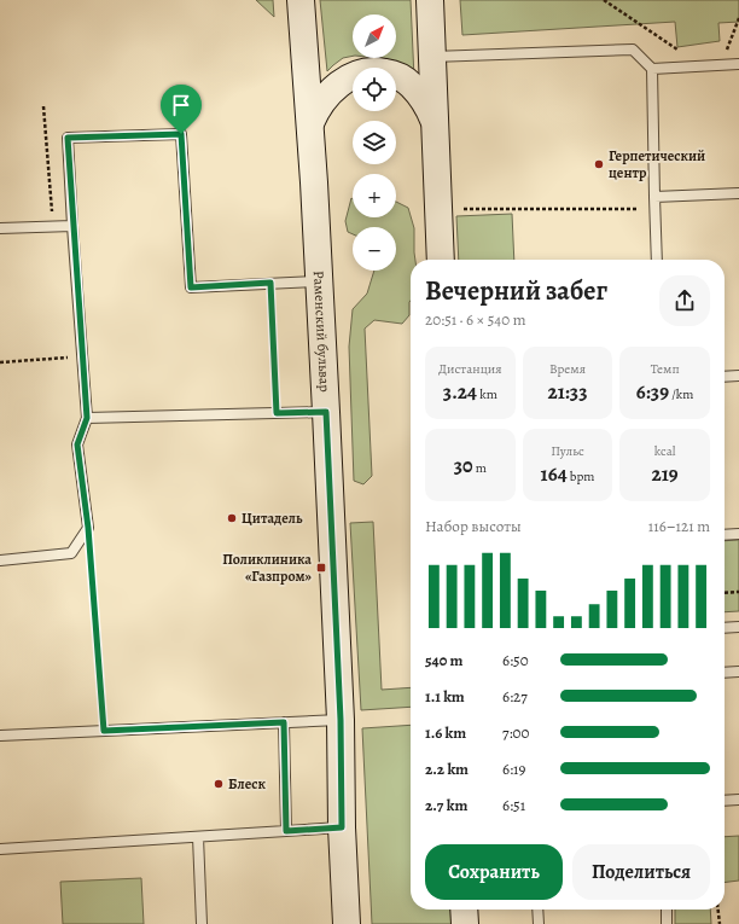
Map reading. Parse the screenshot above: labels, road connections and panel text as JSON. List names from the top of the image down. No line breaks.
{"streets":{"street":["Раменский бульвар"]},"places":{"other":["Герпетический центр","Цитадель","Блеск"],"transit":["Поликлиника «Газпром»"]},"north":"top right","page":{"map_buttons":["+","−"],"heading":["Вечерний забег","20:51 · 6 × 540 m"],"stats":[["Дистанция","3.24 km"],["Время","21:33"],["Темп","6:39 /km"],["30 m"],["Пульс","164 bpm"],["kcal","219"]],"chart":["Набор высоты","116–121 m"],"list":[{"name":"540 m","note":"6:50"},{"name":"1.1 km","note":"6:27"},{"name":"1.6 km","note":"7:00"},{"name":"2.2 km","note":"6:19"},{"name":"2.7 km","note":"6:51"}],"buttons":["Сохранить","Поделиться"]}}
